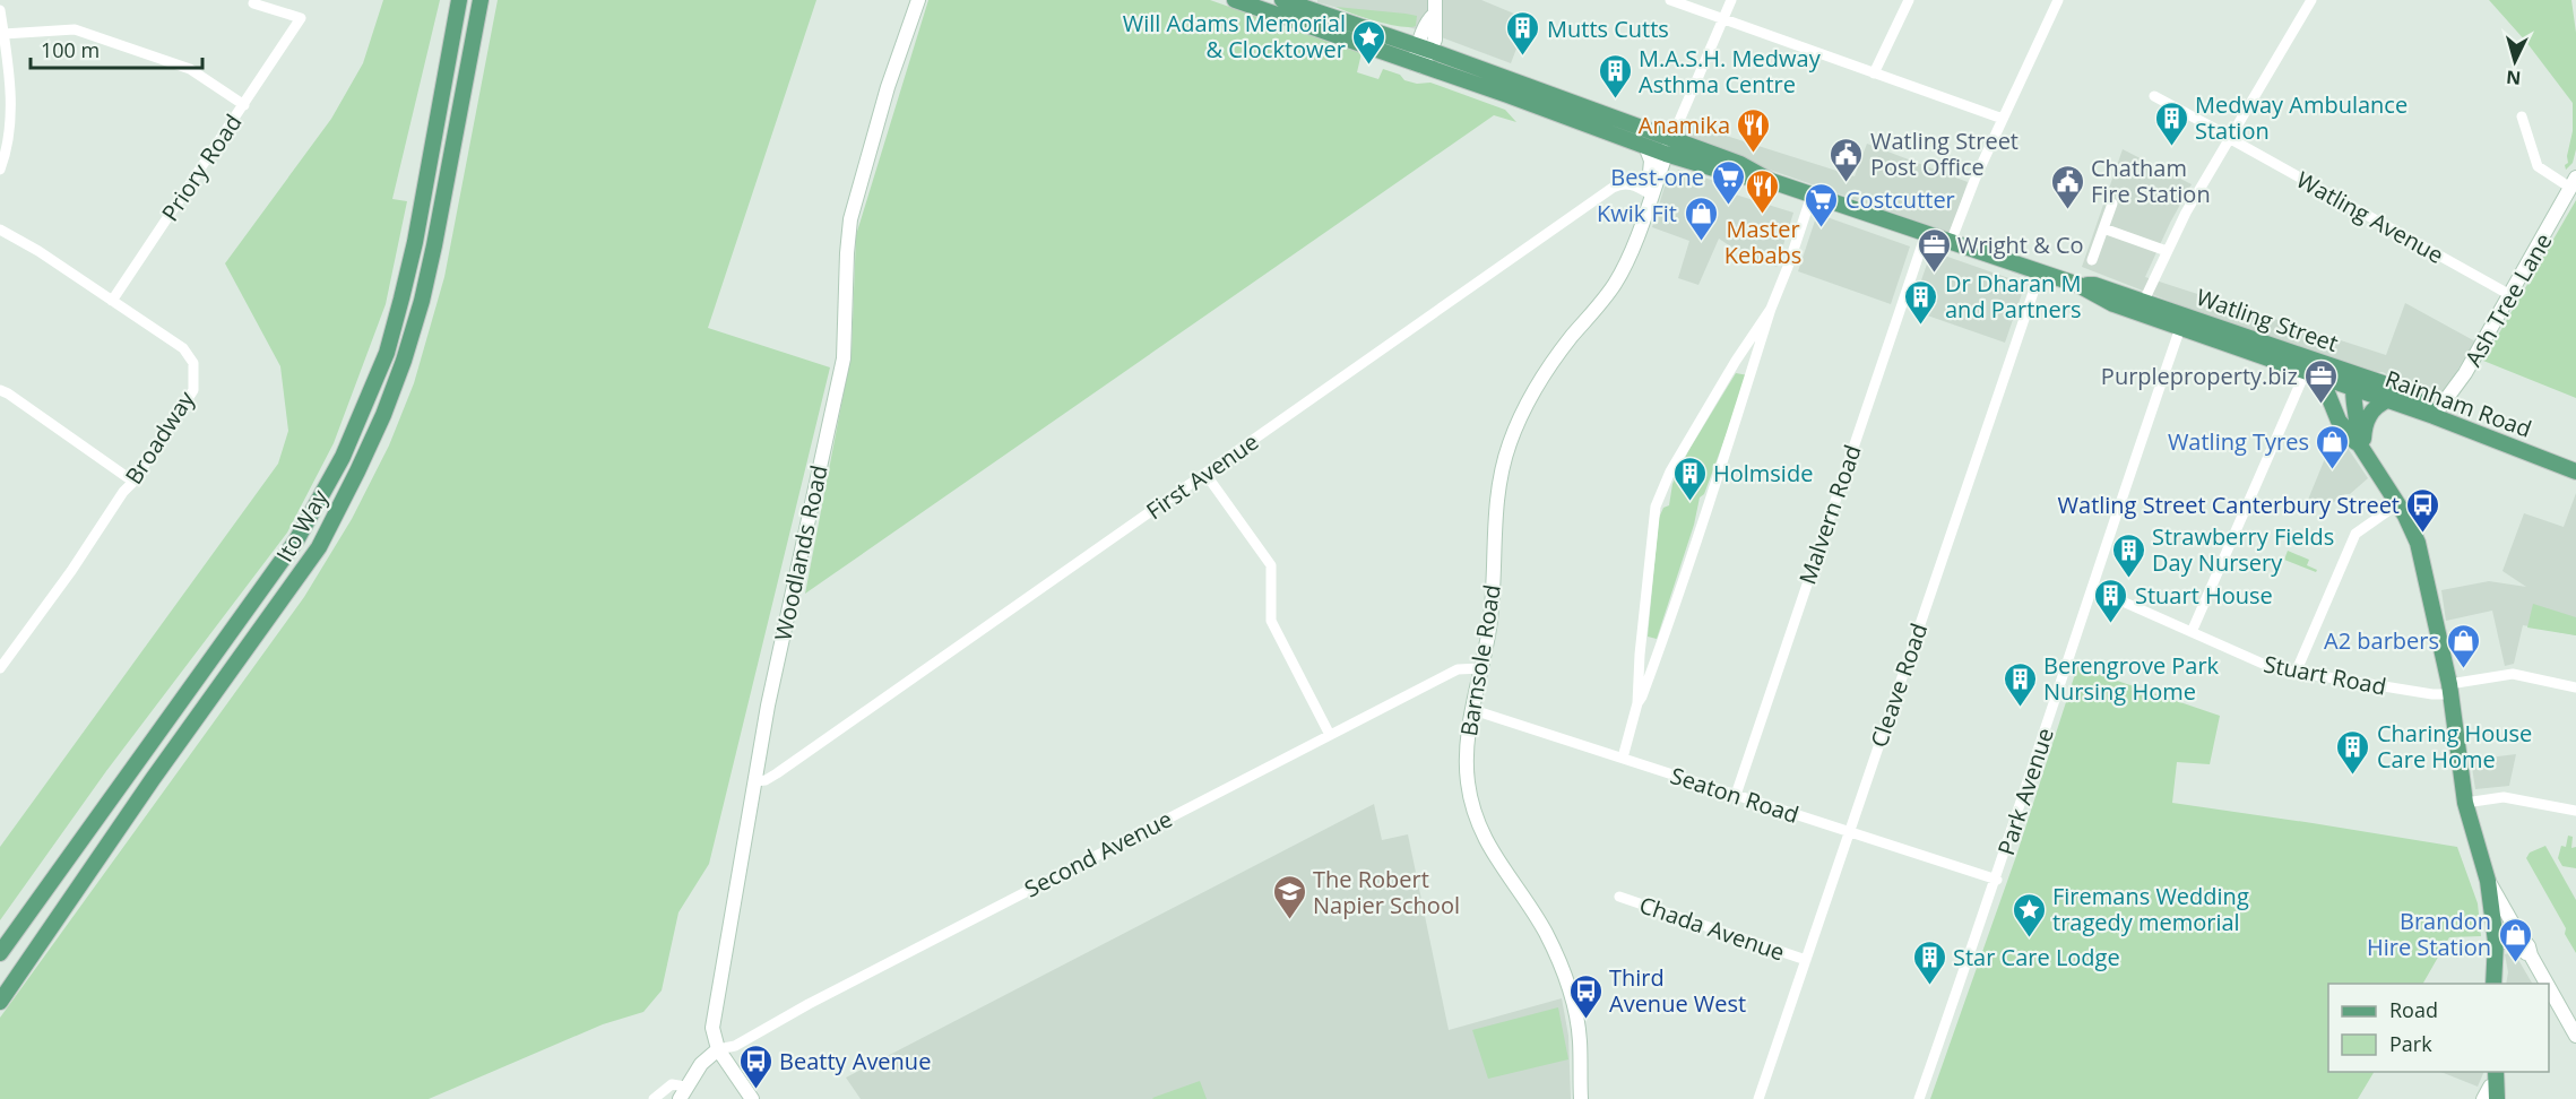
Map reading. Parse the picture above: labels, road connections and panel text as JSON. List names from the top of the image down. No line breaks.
{"streets":{"main road":["Watling Street","Rainham Road","Ito Way"],"street":["Priory Road","Watling Avenue","Ash Tree Lane","Broadway","First Avenue","Malvern Road","Woodlands Road","Barnsole Road","Stuart Road","Cleave Road","Park Avenue","Seaton Road","Second Avenue","Chada Avenue"]},"crossings":[["Priory Road","Broadway"],["Watling Avenue","Ash Tree Lane"],["Ash Tree Lane","Watling Street"],["Ash Tree Lane","Rainham Road"],["Watling Street","Rainham Road"],["Watling Street","Malvern Road"],["Watling Street","Barnsole Road"],["Watling Street","Cleave Road"],["Watling Street","Park Avenue"],["First Avenue","Woodlands Road"],["First Avenue","Barnsole Road"],["Malvern Road","Seaton Road"],["Woodlands Road","Second Avenue"],["Barnsole Road","Seaton Road"],["Barnsole Road","Second Avenue"],["Stuart Road","Park Avenue"],["Cleave Road","Seaton Road"],["Cleave Road","Chada Avenue"],["Park Avenue","Seaton Road"]],"places":{"building":["Mutts Cutts","M.A.S.H. Medway Asthma Centre","Medway Ambulance Station","Dr Dharan M and Partners","Holmside","Strawberry Fields Day Nursery","Stuart House","Berengrove Park Nursing Home","Charing House Care Home","Star Care Lodge"],"place":["Will Adams Memorial & Clocktower","Firemans Wedding tragedy memorial"],"restaurant":["Anamika","Master Kebabs"],"public building":["Watling Street Post Office","Chatham Fire Station"],"supermarket":["Best-one","Costcutter"],"shop":["Kwik Fit","Watling Tyres","A2 barbers","Brandon Hire Station"],"office":["Wright & Co","Purpleproperty.biz"],"bus stop":["Watling Street Canterbury Street","Third Avenue West","Beatty Avenue"],"school or university":["The Robert Napier School"]},"legend":["Road","Park"],"scale_bar":"100 m","north":"bottom"}
